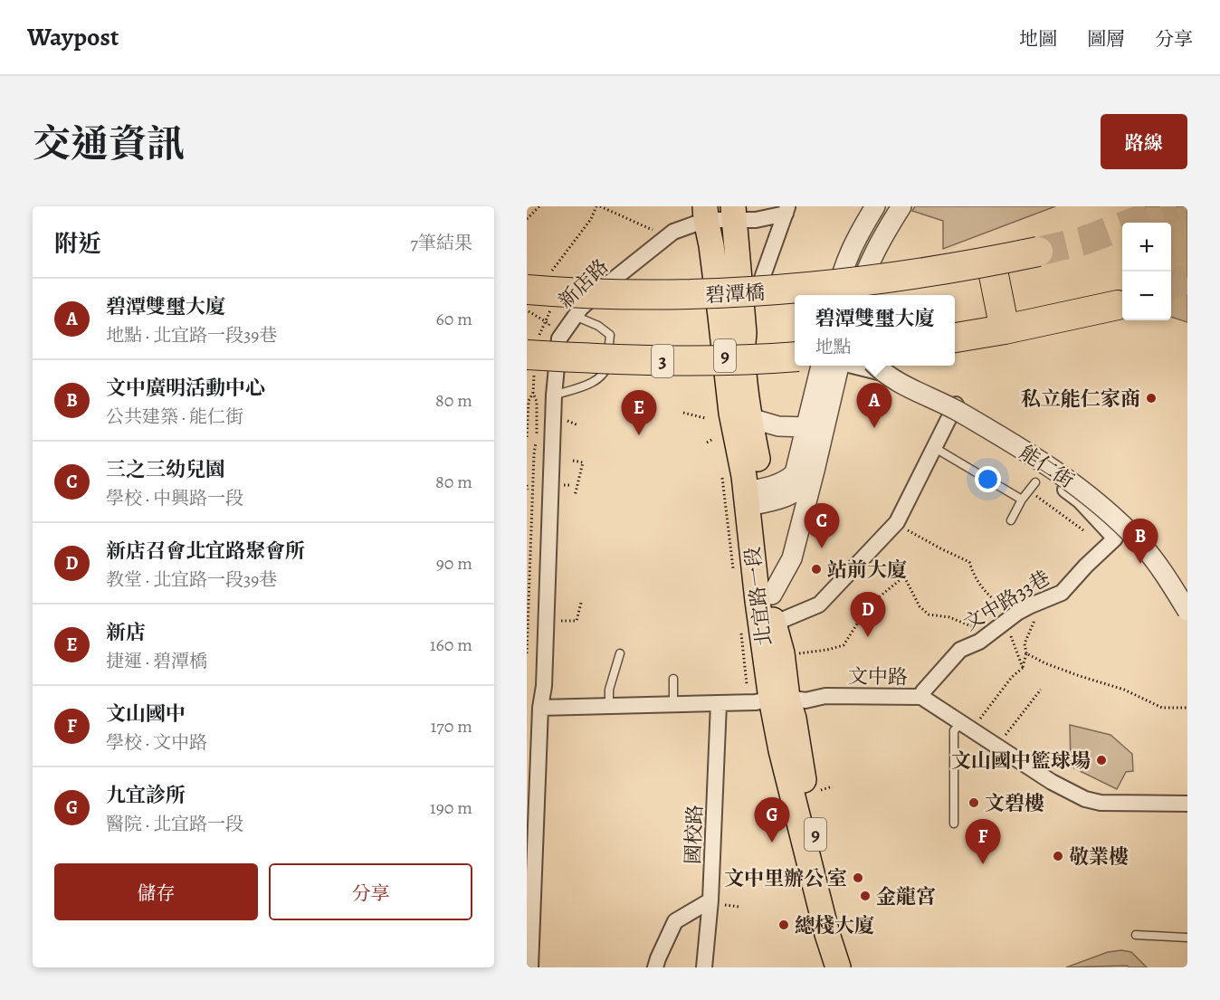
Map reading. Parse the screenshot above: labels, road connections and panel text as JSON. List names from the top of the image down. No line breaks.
{"streets":{"highway":["碧潭橋","3"],"main road":["9","北宜路一段"],"street":["新店路","能仁街","文中路33巷","文中路","國校路"]},"crossings":[["新店路","北宜路一段"],["新店路","文中路"],["北宜路一段","文中路"],["文中路33巷","文中路"],["文中路","國校路"]],"places":["私立能仁家商","站前大廈","文山國中籃球場","文碧樓","敬業樓","文中里辦公 室","金龍宮","總棧大廈"],"page":{"header":"Waypost","nav":["地圖","圖層","分享"],"title":"交通資訊","buttons":["路線",["儲存","分享"]],"heading":["附近","7筆結果"],"map_buttons":["+","−"],"list":[{"mark":"A","name":"碧潭雙璽大廈","note":"地點 · 北宜路一段39巷","value":"60 m"},{"mark":"B","name":"文中廣明活動中心","note":"公共建築 · 能仁街","value":"80 m"},{"mark":"C","name":"三之三幼兒園","note":"學校 · 中興路一段","value":"80 m"},{"mark":"D","name":"新店召會北宜路聚會所","note":"教堂 · 北宜路一段39巷","value":"90 m"},{"mark":"E","name":"新店","note":"捷運 · 碧潭橋","value":"160 m"},{"mark":"F","name":"文山國中","note":"學校 · 文中路","value":"170 m"},{"mark":"G","name":"九宜診所","note":"醫院 · 北宜路一段","value":"190 m"}],"popup":["碧潭雙璽大廈","地點"],"pins":["A","E","C","B","D","G","F"]}}
